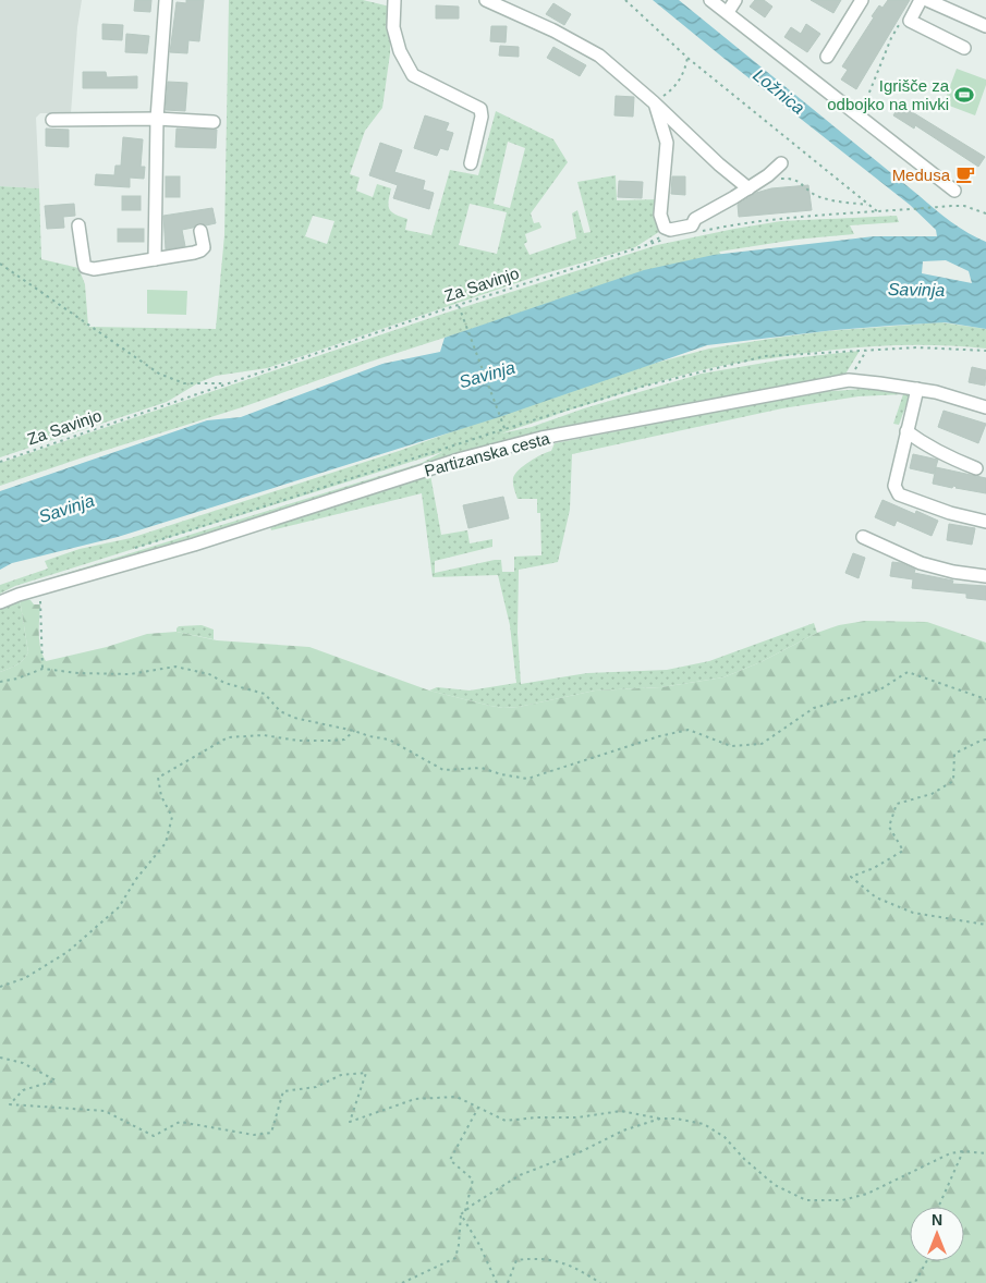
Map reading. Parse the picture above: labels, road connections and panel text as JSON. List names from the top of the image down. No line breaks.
{"streets":{"street":["Partizanska cesta"],"path":["Za Savinjo"]},"water":["Ložnica","Savinja"],"places":{"sports":["Igrišče za odbojko na mivki"],"cafe":["Medusa"]},"north":"top"}
